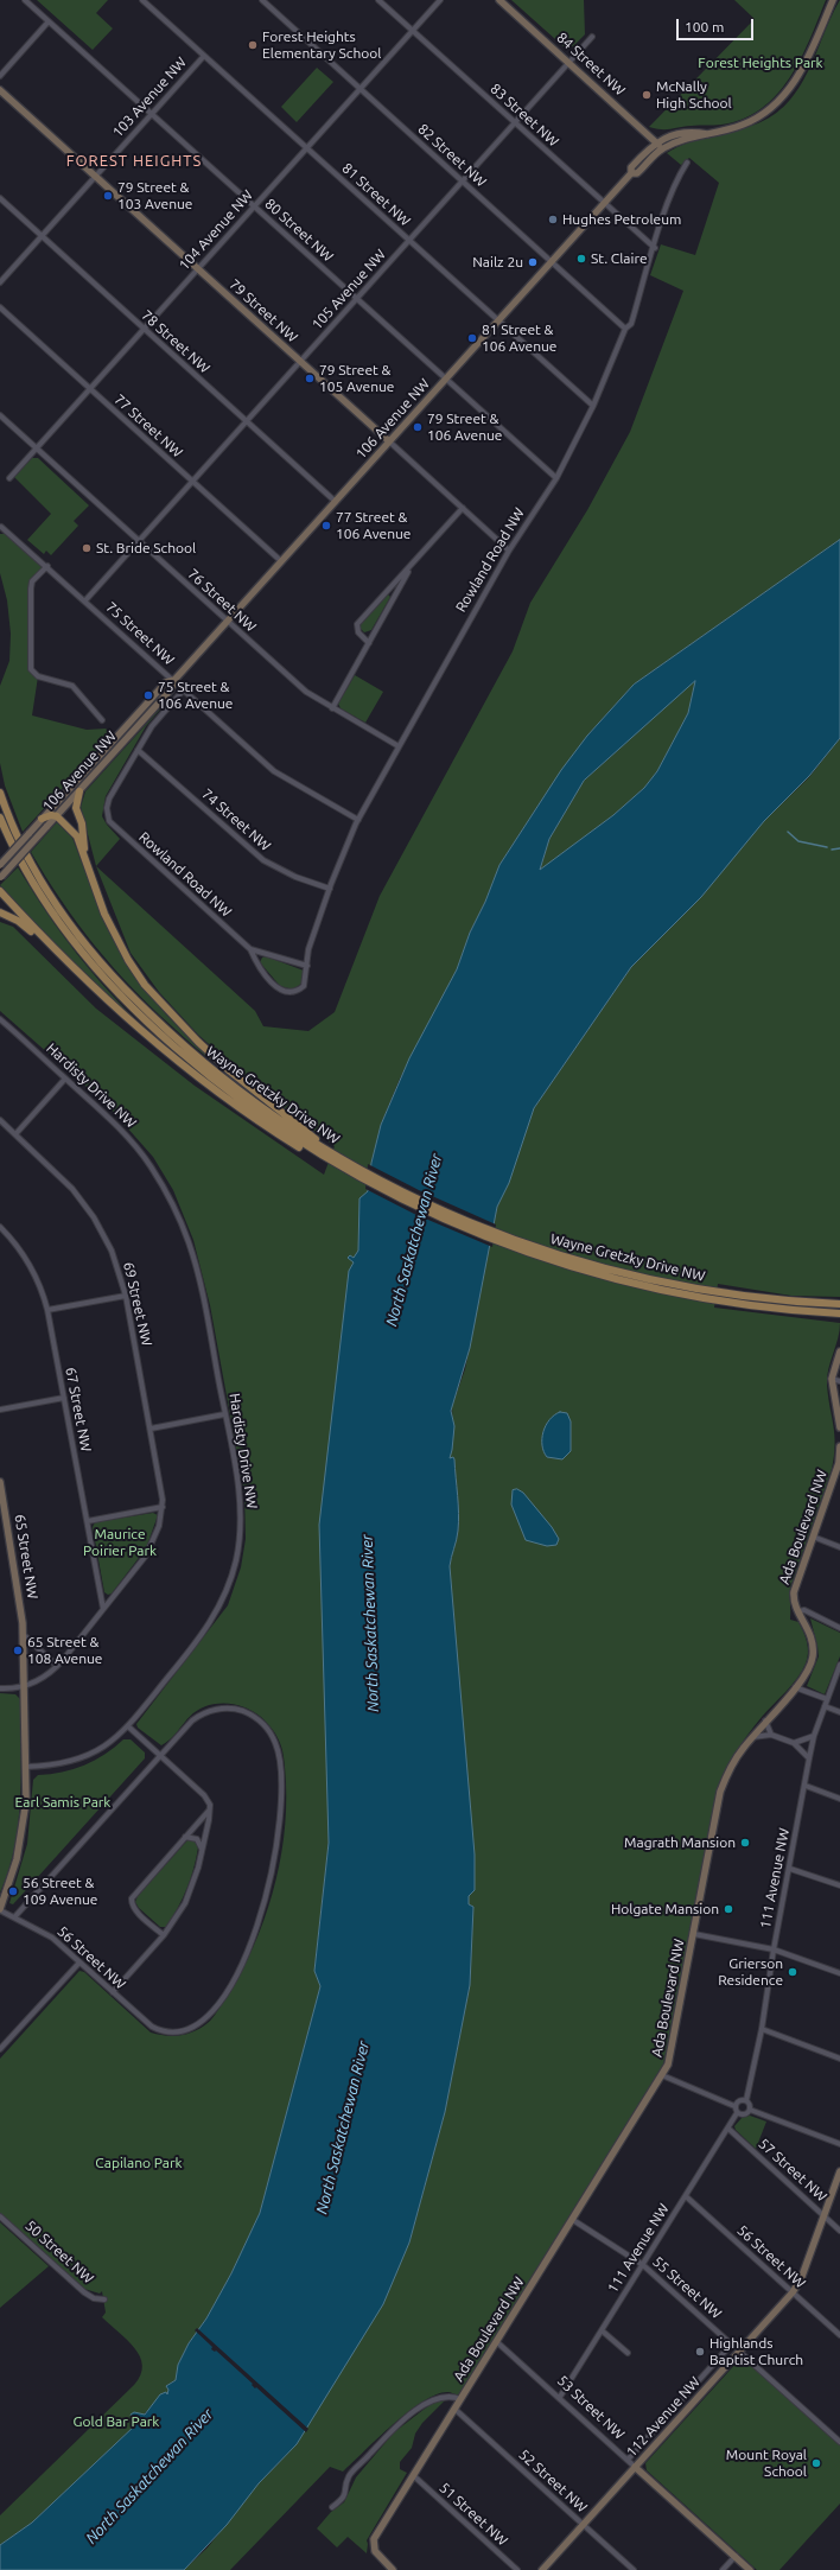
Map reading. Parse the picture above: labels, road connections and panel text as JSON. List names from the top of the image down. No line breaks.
{"streets":{"main road":["Wayne Gretzky Drive NW"],"street":["84 Street NW","103 Avenue NW","83 Street NW","82 Street NW","81 Street NW","104 Avenue NW","80 Street NW","105 Avenue NW","79 Street NW","78 Street NW","106 Avenue NW","77 Street NW","Rowland Road NW","76 Street NW","75 Street NW","74 Street NW","Hardisty Drive NW","69 Street NW","67 Street NW","Ada Boulevard NW","65 Street NW","111 Avenue NW","56 Street NW","57 Street NW","50 Street NW","55 Street NW","53 Street NW","112 Avenue NW","52 Street NW","51 Street NW"]},"crossings":[["84 Street NW","105 Avenue NW"],["84 Street NW","106 Avenue NW"],["103 Avenue NW","81 Street NW"],["103 Avenue NW","80 Street NW"],["103 Avenue NW","79 Street NW"],["103 Avenue NW","78 Street NW"],["83 Street NW","104 Avenue NW"],["83 Street NW","105 Avenue NW"],["83 Street NW","106 Avenue NW"],["83 Street NW","Rowland Road NW"],["82 Street NW","104 Avenue NW"],["82 Street NW","105 Avenue NW"],["82 Street NW","106 Avenue NW"],["82 Street NW","Rowland Road NW"],["81 Street NW","104 Avenue NW"],["81 Street NW","105 Avenue NW"],["81 Street NW","106 Avenue NW"],["81 Street NW","Rowland Road NW"],["104 Avenue NW","80 Street NW"],["104 Avenue NW","79 Street NW"],["104 Avenue NW","78 Street NW"],["104 Avenue NW","77 Street NW"],["104 Avenue NW","76 Street NW"],["80 Street NW","105 Avenue NW"],["80 Street NW","106 Avenue NW"],["80 Street NW","Rowland Road NW"],["105 Avenue NW","79 Street NW"],["105 Avenue NW","78 Street NW"],["105 Avenue NW","77 Street NW"],["105 Avenue NW","76 Street NW"],["105 Avenue NW","75 Street NW"],["79 Street NW","106 Avenue NW"],["79 Street NW","Rowland Road NW"],["78 Street NW","106 Avenue NW"],["106 Avenue NW","77 Street NW"],["106 Avenue NW","Rowland Road NW"],["106 Avenue NW","76 Street NW"],["106 Avenue NW","75 Street NW"],["106 Avenue NW","74 Street NW"],["Rowland Road NW","76 Street NW"],["Rowland Road NW","75 Street NW"],["Rowland Road NW","74 Street NW"],["Hardisty Drive NW","65 Street NW"],["Ada Boulevard NW","55 Street NW"],["Ada Boulevard NW","53 Street NW"],["Ada Boulevard NW","52 Street NW"],["Ada Boulevard NW","51 Street NW"],["111 Avenue NW","56 Street NW"],["111 Avenue NW","57 Street NW"],["111 Avenue NW","55 Street NW"],["111 Avenue NW","53 Street NW"],["56 Street NW","112 Avenue NW"],["57 Street NW","112 Avenue NW"],["55 Street NW","112 Avenue NW"],["53 Street NW","112 Avenue NW"],["112 Avenue NW","52 Street NW"]],"districts":["FOREST HEIGHTS"],"water":["North Saskatchewan River"],"parks":["Forest Heights Park","Maurice Poirier Park","Earl Samis Park","Capilano Park","Gold Bar Park"],"places":["Forest Heights Elementary School","McNally High School","79 Street & 103 Avenue","Hughes Petroleum","St. Claire","Nailz 2u","81 Street & 106 Avenue","79 Street & 105 Avenue","79 Street & 106 Avenue","77 Street & 106 Avenue","St. Bride School","75 Street & 106 Avenue","65 Street & 108 Avenue","Magrath Mansion","56 Street & 109 Avenue","Holgate Mansion","Grierson Residence","Highlands Baptist Church","Mount Royal School"],"scale_bar":"100 m"}
